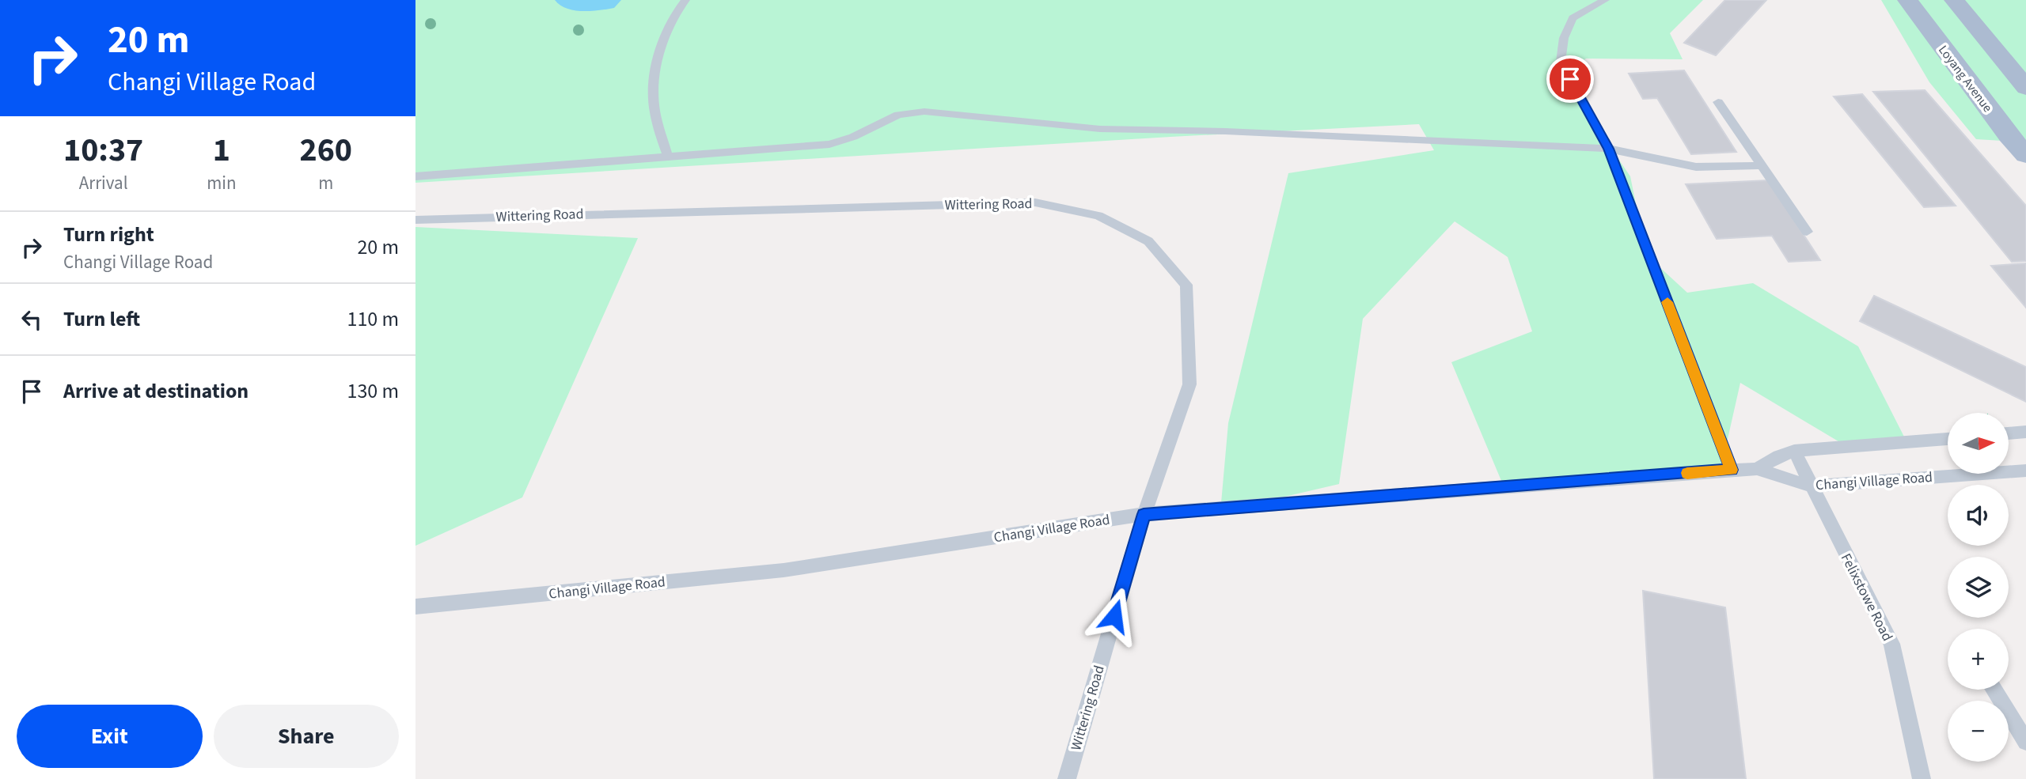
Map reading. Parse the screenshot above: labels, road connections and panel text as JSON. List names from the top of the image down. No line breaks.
{"streets":{"main road":["Loyang Avenue"],"lane":["Wittering Road","Changi Village Road","Felixstowe Road"]},"crossings":[["Wittering Road","Changi Village Road"],["Changi Village Road","Felixstowe Road"]],"north":"right","page":{"turn":["20 m","Changi Village Road"],"eta":["10:37","Arrival","1","min","260","m"],"list":[{"name":"Turn right","note":"Changi Village Road","value":"20 m"},{"name":"Turn left","value":"110 m"},{"name":"Arrive at destination","value":"130 m"}],"map_buttons":["+","−"],"buttons":["Exit","Share"]}}
